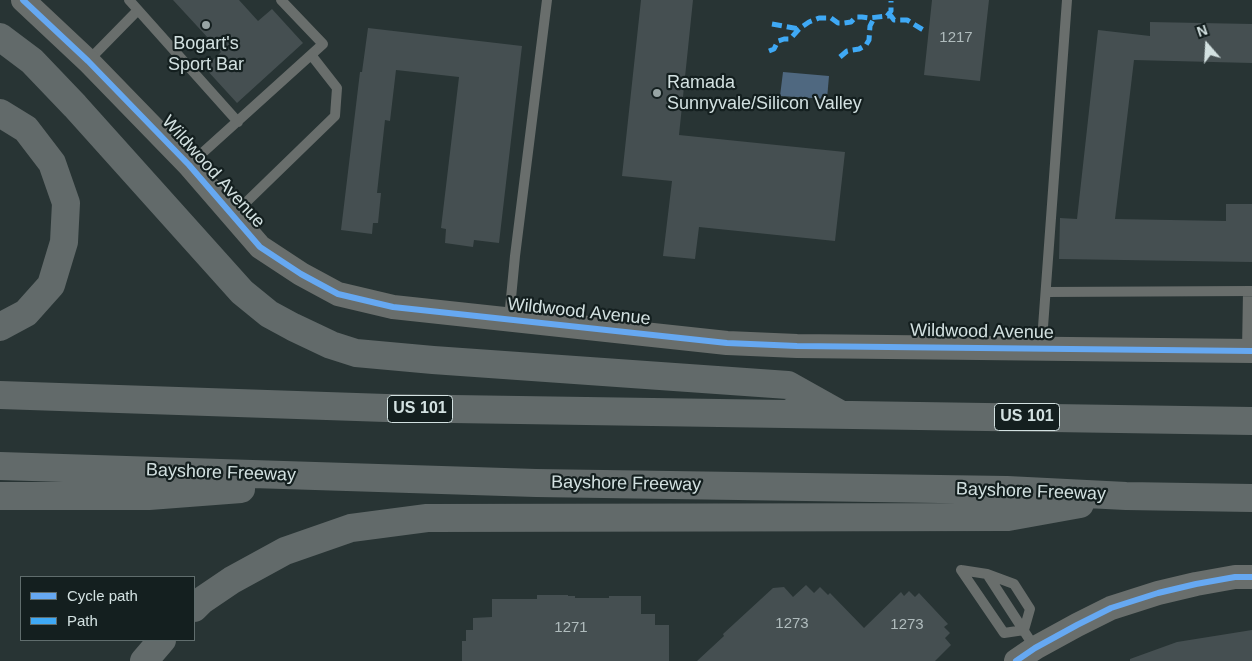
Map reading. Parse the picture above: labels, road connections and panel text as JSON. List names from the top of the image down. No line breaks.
{"streets":{"highway":["US 101","Bayshore Freeway"],"street":["Wildwood Avenue"]},"places":["Bogart's Sport Bar","Ramada Sunnyvale/Silicon Valley"],"house_numbers":["1217","1273","1273","1271"],"legend":["Cycle path","Path"],"north":"top"}
